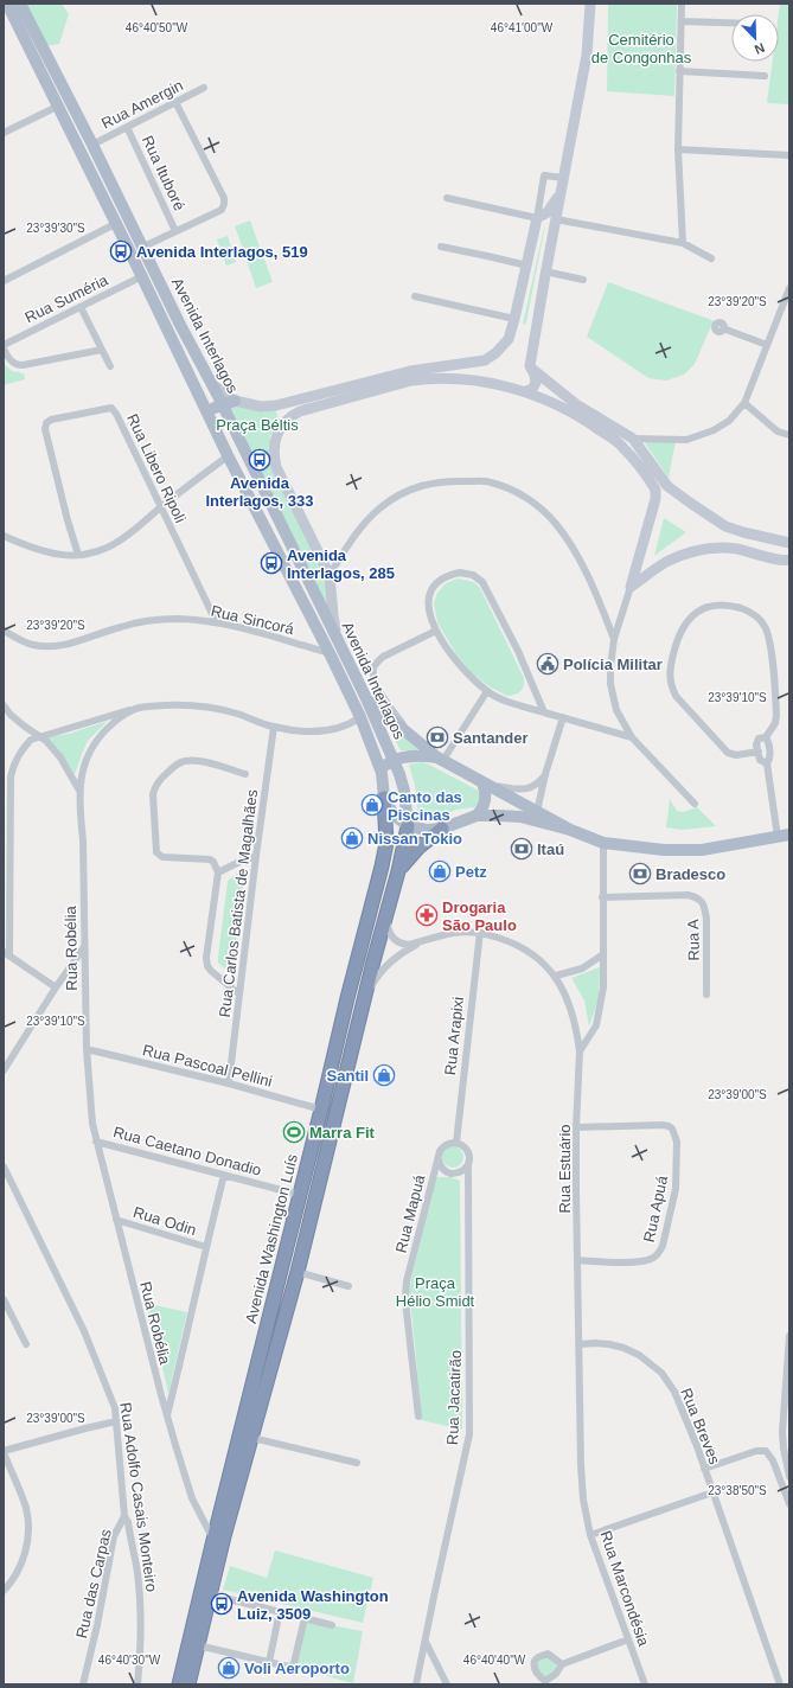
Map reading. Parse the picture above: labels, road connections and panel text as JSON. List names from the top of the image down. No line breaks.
{"streets":{"highway":["Avenida Interlagos","Avenida Washington Luís"],"street":["Rua Amergin","Rua Ituboré","Rua Suméria","Rua Libero Ripoli","Rua Sincorá","Rua Carlos Batista de Magalhães","Rua A","Rua Robélia","Rua Arapixi","Rua Pascoal Pellini","Rua Caetano Donadio","Rua Estuário","Rua Apuá","Rua Mapuá","Rua Odin","Rua Jacatirão","Rua Breves","Rua Adolfo Casais Monteiro","Rua das Carpas","Rua Marcondésia"]},"crossings":[["Rua Amergin","Rua Ituboré"],["Rua Amergin","Avenida Interlagos"],["Rua Suméria","Avenida Interlagos"],["Avenida Interlagos","Rua Sincorá"],["Avenida Interlagos","Avenida Washington Luís"],["Rua Libero Ripoli","Rua Sincorá"],["Rua Carlos Batista de Magalhães","Rua Pascoal Pellini"],["Rua A","Rua Estuário"],["Rua Robélia","Rua Pascoal Pellini"],["Rua Robélia","Rua Caetano Donadio"],["Rua Robélia","Rua Odin"],["Rua Robélia","Avenida Washington Luís"],["Rua Arapixi","Rua Mapuá"],["Rua Arapixi","Rua Jacatirão"],["Rua Pascoal Pellini","Avenida Washington Luís"],["Rua Caetano Donadio","Avenida Washington Luís"],["Rua Estuário","Rua Apuá"],["Rua Estuário","Rua Breves"],["Rua Estuário","Rua Marcondésia"],["Rua Mapuá","Rua Jacatirão"],["Rua Adolfo Casais Monteiro","Rua das Carpas"]],"parks":["Cemitério de Congonhas","Praça Béltis","Praça Hélio Smidt"],"places":{"bus stop":["Avenida Interlagos, 519","Avenida Interlagos, 333","Avenida Interlagos, 285","Avenida Washington Luiz, 3509"],"public building":["Polícia Militar"],"bank":["Santander","Itaú","Bradesco"],"shop":["Canto das Piscinas","Nissan Tokio","Petz","Santil","Voli Aeroporto"],"pharmacy":["Drogaria São Paulo"],"sports":["Marra Fit"]},"north":"bottom right","coordinates":["46°40'50\"W","46°41'00\"W","23°39'30\"S","23°39'20\"S","23°39'10\"S","23°39'00\"S","23°38'50\"S","46°40'30\"W","46°40'40\"W"]}
